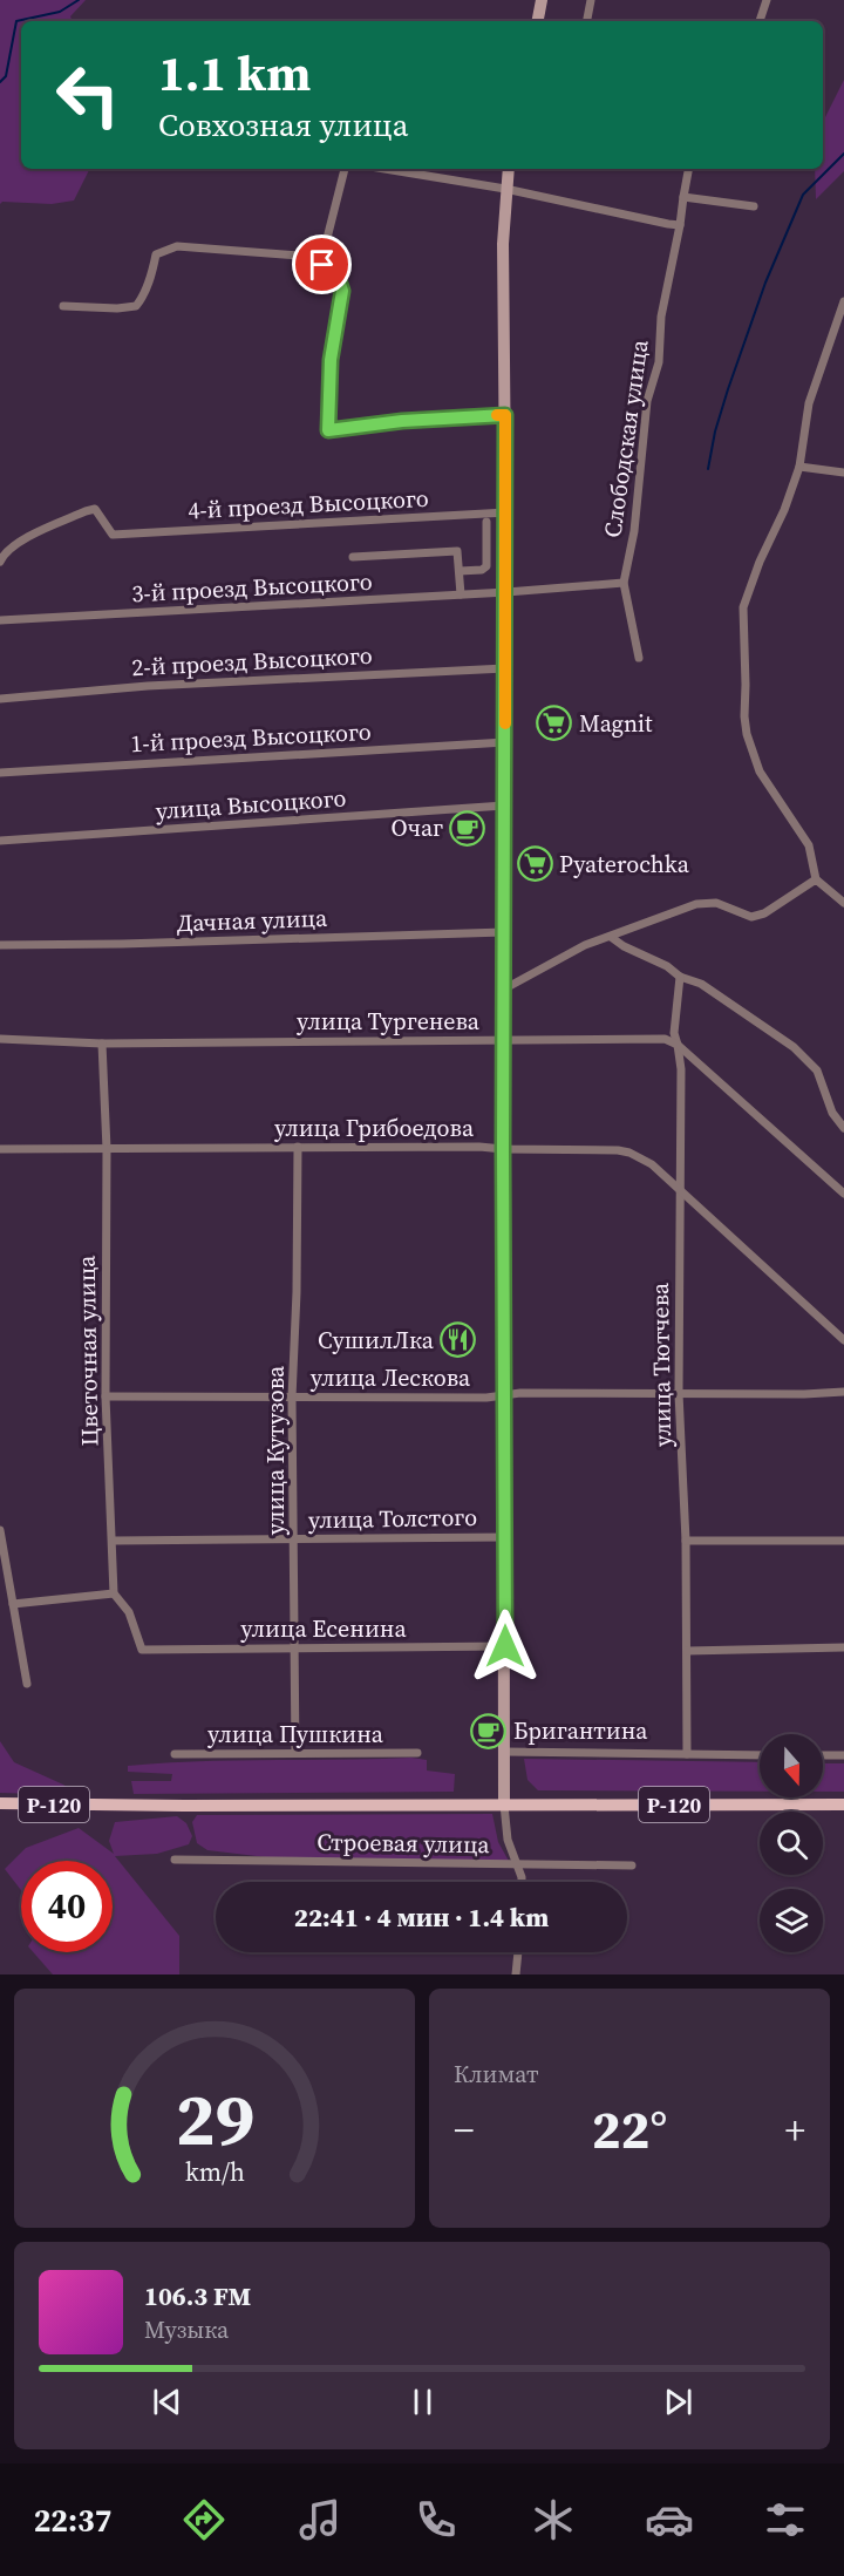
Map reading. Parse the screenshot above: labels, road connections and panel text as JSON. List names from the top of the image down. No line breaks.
{"streets":{"main road":["Р-120"],"street":["Слободская улица","4-й проезд Высоцкого","3-й проезд Высоцкого","2-й проезд Высоцкого","1-й проезд Высоцкого","улица Высоцкого","Дачная улица","улица Тургенева","улица Грибоедова","Цветочная улица","улица Тютчева","улица Лескова","улица Кутузова","улица Толстого","улица Есенина","улица Пушкина","Строевая улица"]},"crossings":[["Слободская улица","3-й проезд Высоцкого"],["улица Тургенева","Цветочная улица"],["улица Тургенева","улица Тютчева"],["улица Грибоедова","Цветочная улица"],["улица Грибоедова","улица Тютчева"],["улица Грибоедова","улица Кутузова"],["Цветочная улица","улица Лескова"],["Цветочная улица","улица Толстого"],["Цветочная улица","улица Есенина"],["улица Тютчева","улица Лескова"],["улица Лескова","улица Кутузова"],["улица Кутузова","улица Толстого"],["улица Кутузова","улица Есенина"],["улица Кутузова","улица Пушкина"]],"places":{"supermarket":["Magnit","Pyaterochka"],"cafe":["Очаг","Бригантина"],"restaurant":["СушилЛка"]},"north":"bottom","page":{"turn":["1.1 km","Совхозная улица"],"limit":"40","trip":"22:41 · 4 мин · 1.4 km","tile":"Климат","heat":["−","22°","+"],"song":["106.3 FM","Музыка"],"tabs":"22:37","gauge":["29","km/h"]}}
